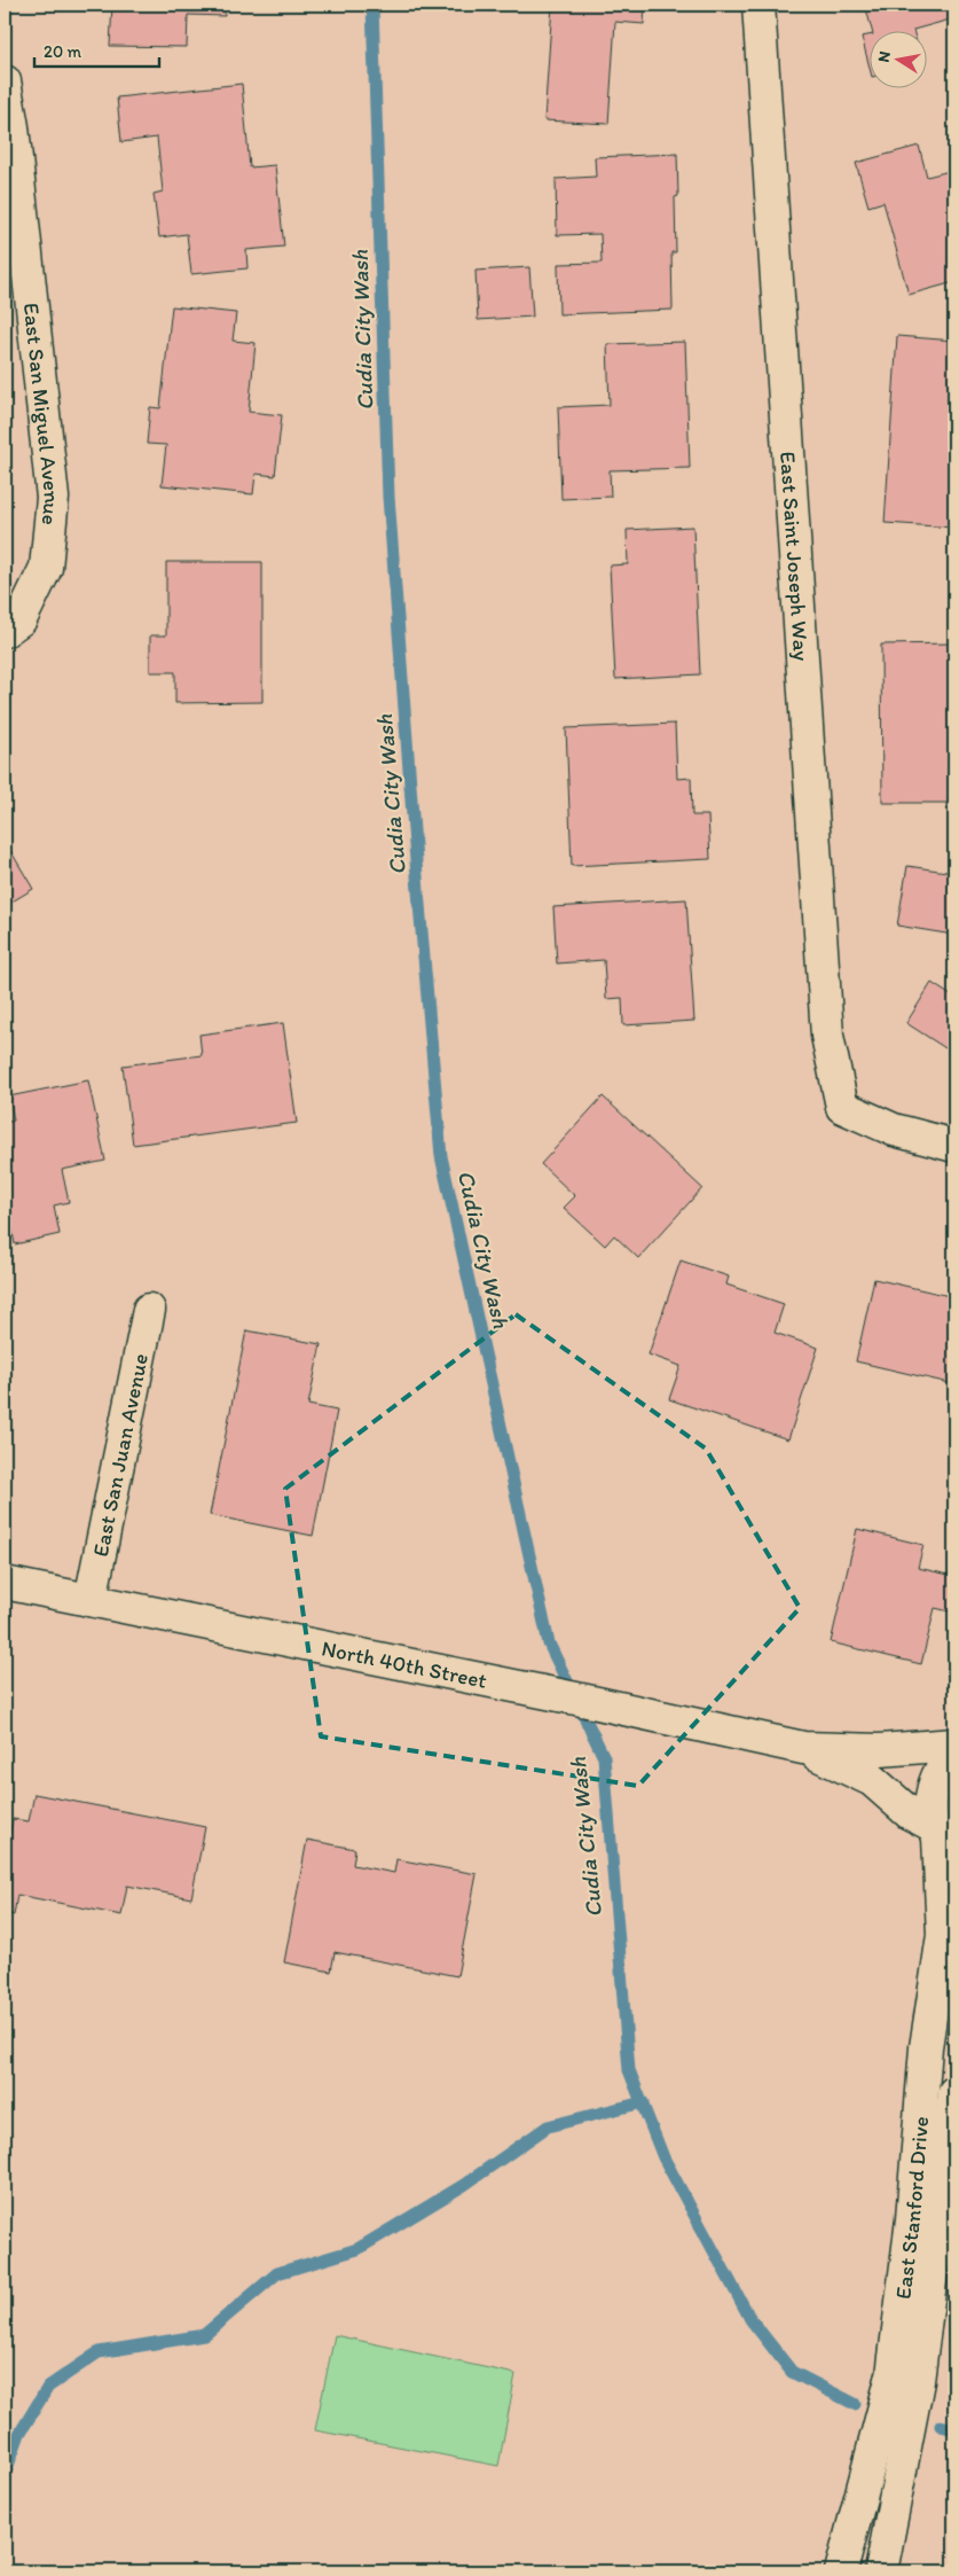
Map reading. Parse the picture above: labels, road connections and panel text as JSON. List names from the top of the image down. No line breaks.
{"streets":{"street":["East San Miguel Avenue","East Saint Joseph Way","East San Juan Avenue","North 40th Street","East Stanford Drive"]},"crossings":[["East San Juan Avenue","North 40th Street"],["North 40th Street","East Stanford Drive"]],"water":["Cudia City Wash"],"scale_bar":"20 m","north":"left"}
